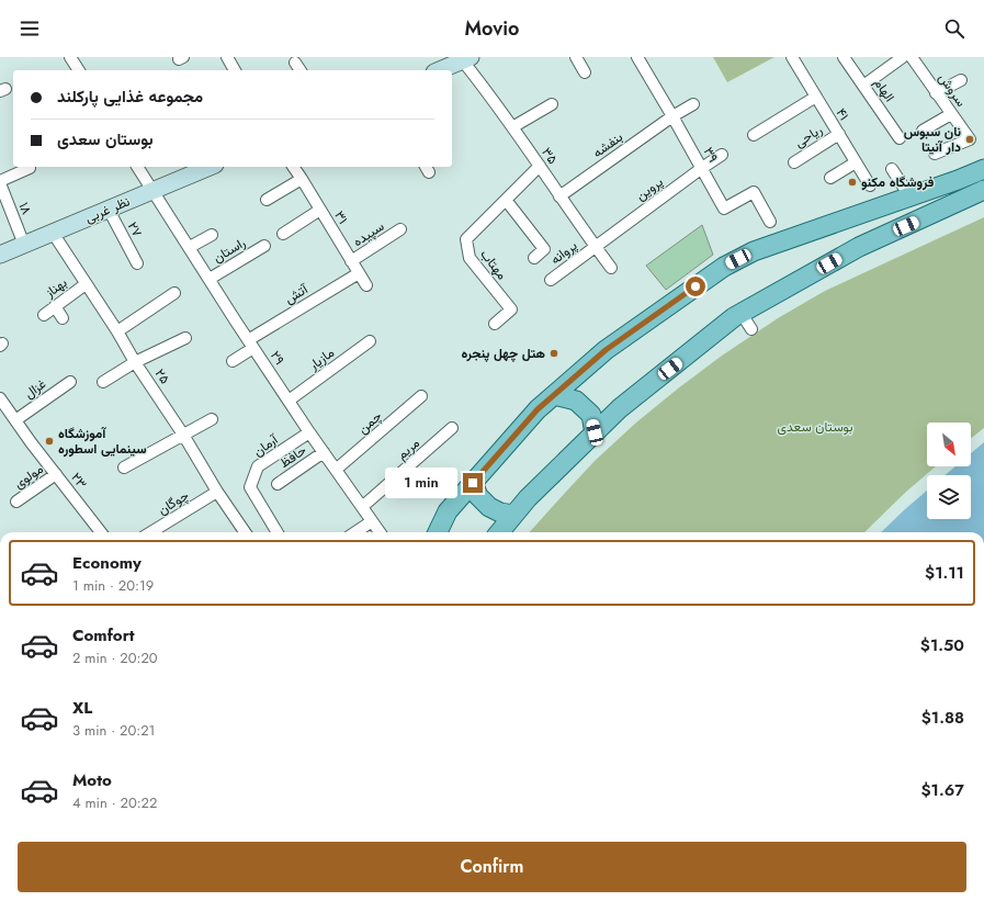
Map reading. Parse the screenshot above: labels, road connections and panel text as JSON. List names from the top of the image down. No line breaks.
{"streets":{"main road":["نظر غربی"],"street":["الهام","سروش","۴۱","ریاحی","بنفشه","۳۹","۳۵","پروین","۱۸","۳۱","۲۷","سپیده","راستان","پروانه","مهتاب","بهناز","آتش","۲۹","مازیار","۲۵","غزال","چمن","آرمان","مریم","حافظ","مولوی","۲۳","چوگان"]},"crossings":[["۴۱","ریاحی"],["بنفشه","۳۹"],["بنفشه","۳۵"],["۳۹","پروین"],["۳۵","پروین"],["۳۵","پروانه"],["۳۵","مهتاب"],["پروین","پروانه"],["۱۸","نظر غربی"],["نظر غربی","۲۷"],["نظر غربی","۲۹"],["نظر غربی","۲۵"],["۳۱","سپیده"],["۳۱","آتش"],["راستان","۲۹"],["بهناز","۲۵"],["آتش","۲۹"],["۲۹","مازیار"],["۲۹","چمن"],["۲۹","آرمان"],["۲۹","مریم"],["۲۹","حافظ"],["۲۵","چوگان"],["غزال","۲۳"],["مولوی","۲۳"]],"parks":["بوستان سعدی"],"places":["نان سبوس دار آنیتا","فروشگاه مکنو","هتل چهل پنجره","آموزشگاه سینمایی اسطوره"],"north":"bottom right","page":{"header":"Movio","banner":["مجموعه غذایی پارکلند","بوستان سعدی"],"bubble":"1 min","list":[{"name":"Economy","note":"1 min · 20:19","value":"$1.11"},{"name":"Comfort","note":"2 min · 20:20","value":"$1.50"},{"name":"XL","note":"3 min · 20:21","value":"$1.88"},{"name":"Moto","note":"4 min · 20:22","value":"$1.67"}],"buttons":"Confirm"}}
